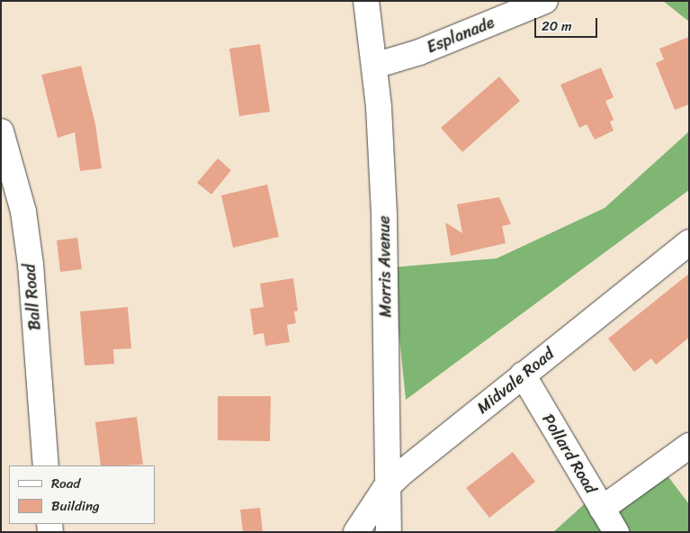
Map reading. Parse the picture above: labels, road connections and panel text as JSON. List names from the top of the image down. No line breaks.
{"streets":{"street":["Esplanade","Morris Avenue","Ball Road","Midvale Road","Pollard Road"]},"crossings":[["Esplanade","Morris Avenue"],["Morris Avenue","Midvale Road"],["Midvale Road","Pollard Road"]],"legend":["Road","Building"],"scale_bar":"20 m"}
